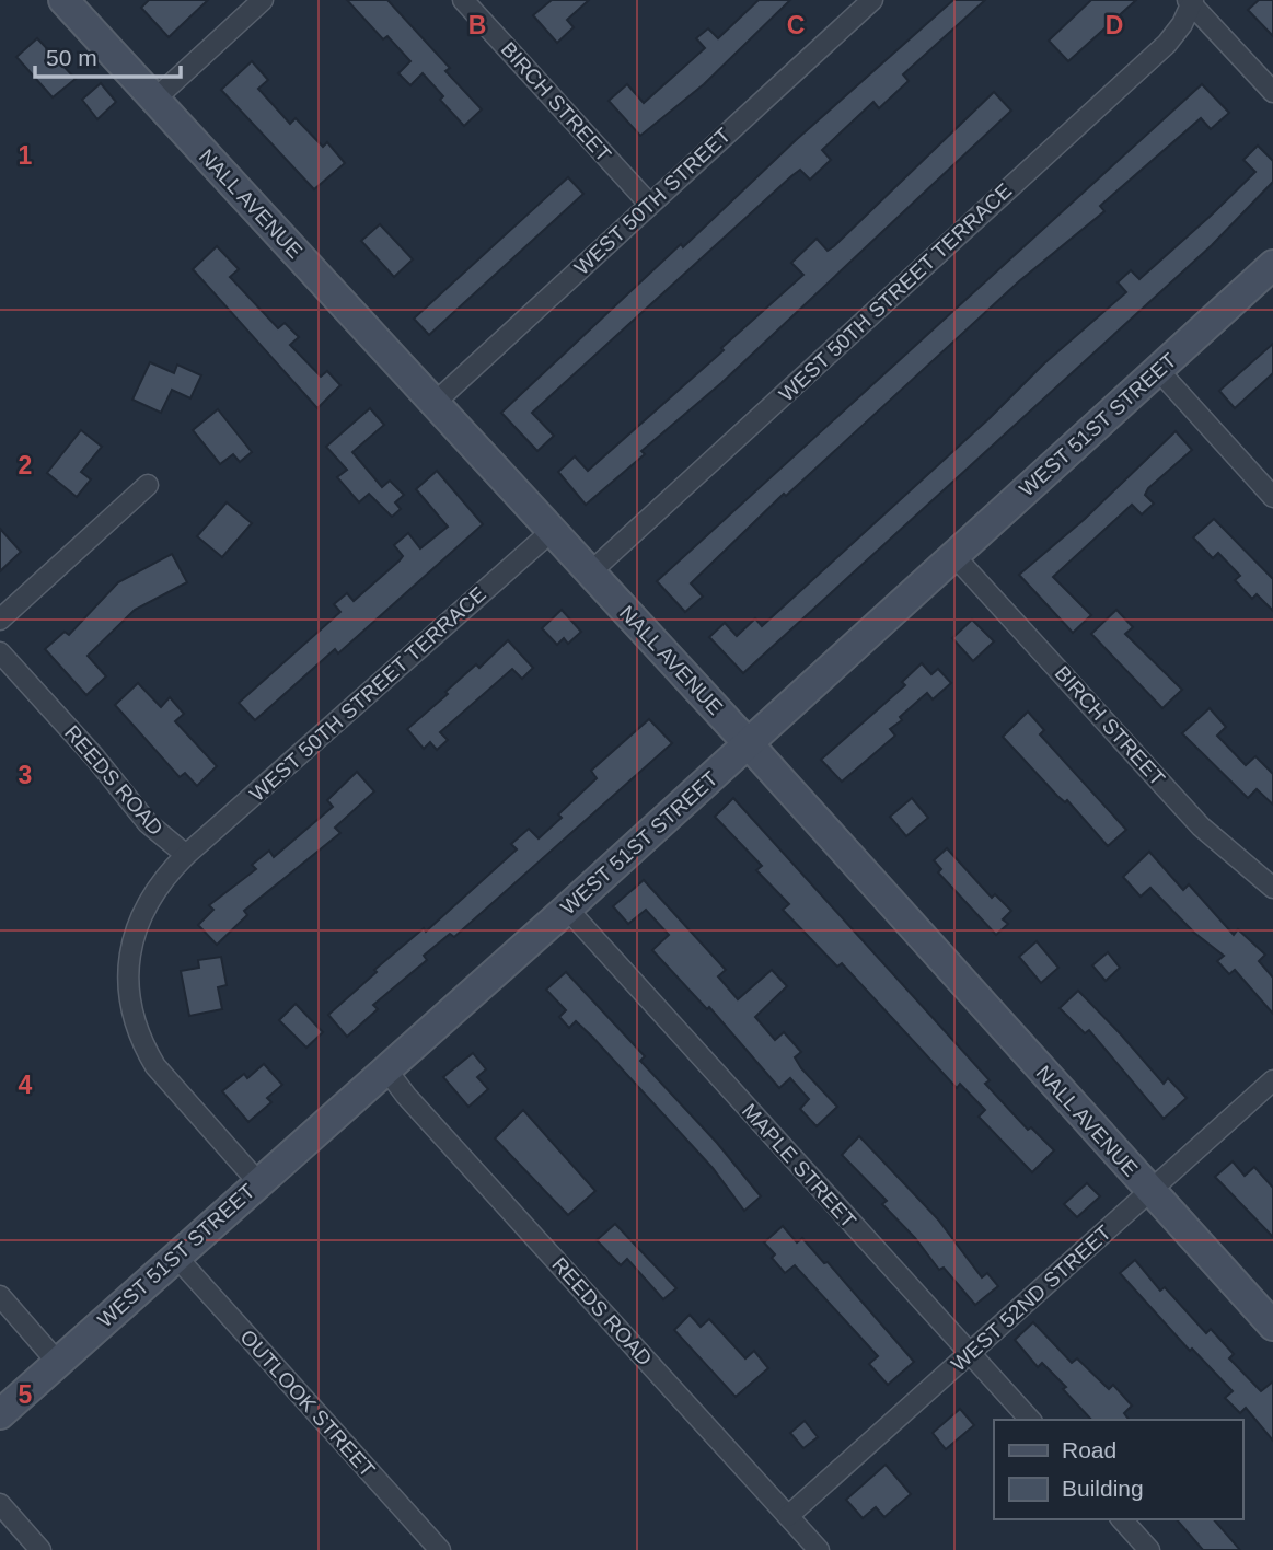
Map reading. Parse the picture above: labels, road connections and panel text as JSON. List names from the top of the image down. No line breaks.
{"streets":{"street":["BIRCH STREET","WEST 50TH STREET","NALL AVENUE","WEST 50TH STREET TERRACE","WEST 51ST STREET","REEDS ROAD","MAPLE STREET","WEST 52ND STREET","OUTLOOK STREET"]},"crossings":[["BIRCH STREET","WEST 50TH STREET"],["BIRCH STREET","WEST 51ST STREET"],["WEST 50TH STREET","NALL AVENUE"],["NALL AVENUE","WEST 50TH STREET TERRACE"],["NALL AVENUE","WEST 51ST STREET"],["NALL AVENUE","WEST 52ND STREET"],["WEST 50TH STREET TERRACE","REEDS ROAD"],["WEST 51ST STREET","REEDS ROAD"],["WEST 51ST STREET","MAPLE STREET"],["WEST 51ST STREET","OUTLOOK STREET"],["REEDS ROAD","WEST 52ND STREET"],["MAPLE STREET","WEST 52ND STREET"]],"legend":["Road","Building"],"scale_bar":"50 m","grid":{"columns":["B","C","D"],"rows":["1","2","3","4","5"]}}
